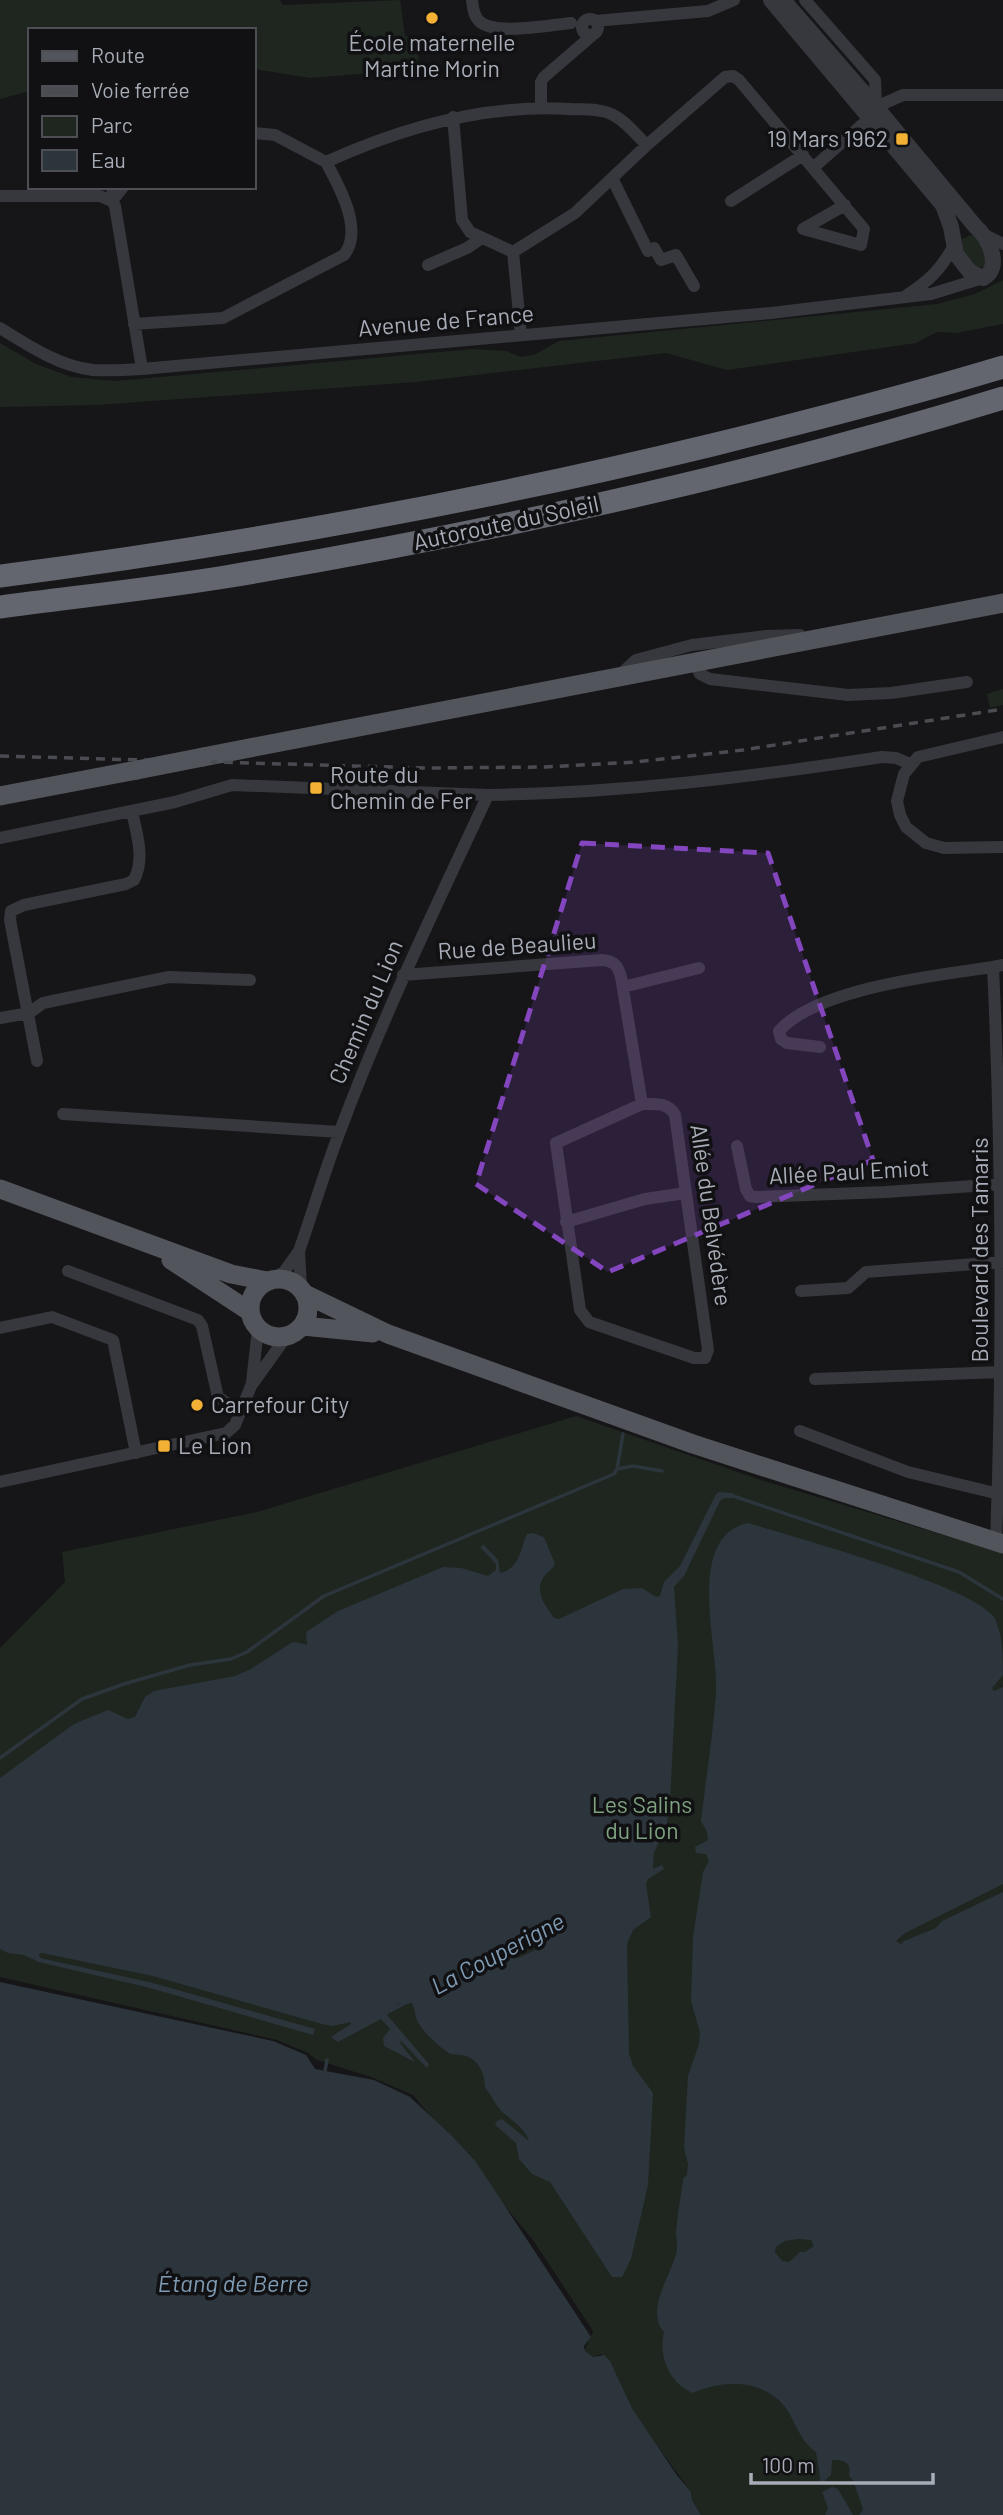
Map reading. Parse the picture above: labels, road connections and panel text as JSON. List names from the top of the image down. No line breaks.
{"streets":{"highway":["Autoroute du Soleil"],"street":["Avenue de France","Rue de Beaulieu","Chemin du Lion","Allée Paul Emiot","Allée du Belvédère","Boulevard des Tamaris"]},"crossings":[["Rue de Beaulieu","Chemin du Lion"],["Rue de Beaulieu","Allée du Belvédère"],["Allée Paul Emiot","Boulevard des Tamaris"]],"water":["La Couperigne","Étang de Berre"],"parks":["Les Salins du Lion"],"places":{"other":["École maternelle Martine Morin","Carrefour City"],"transit":["19 Mars 1962","Route du Chemin de Fer","Le Lion"]},"legend":["Route","Voie ferrée","Parc","Eau"],"scale_bar":"100 m"}
